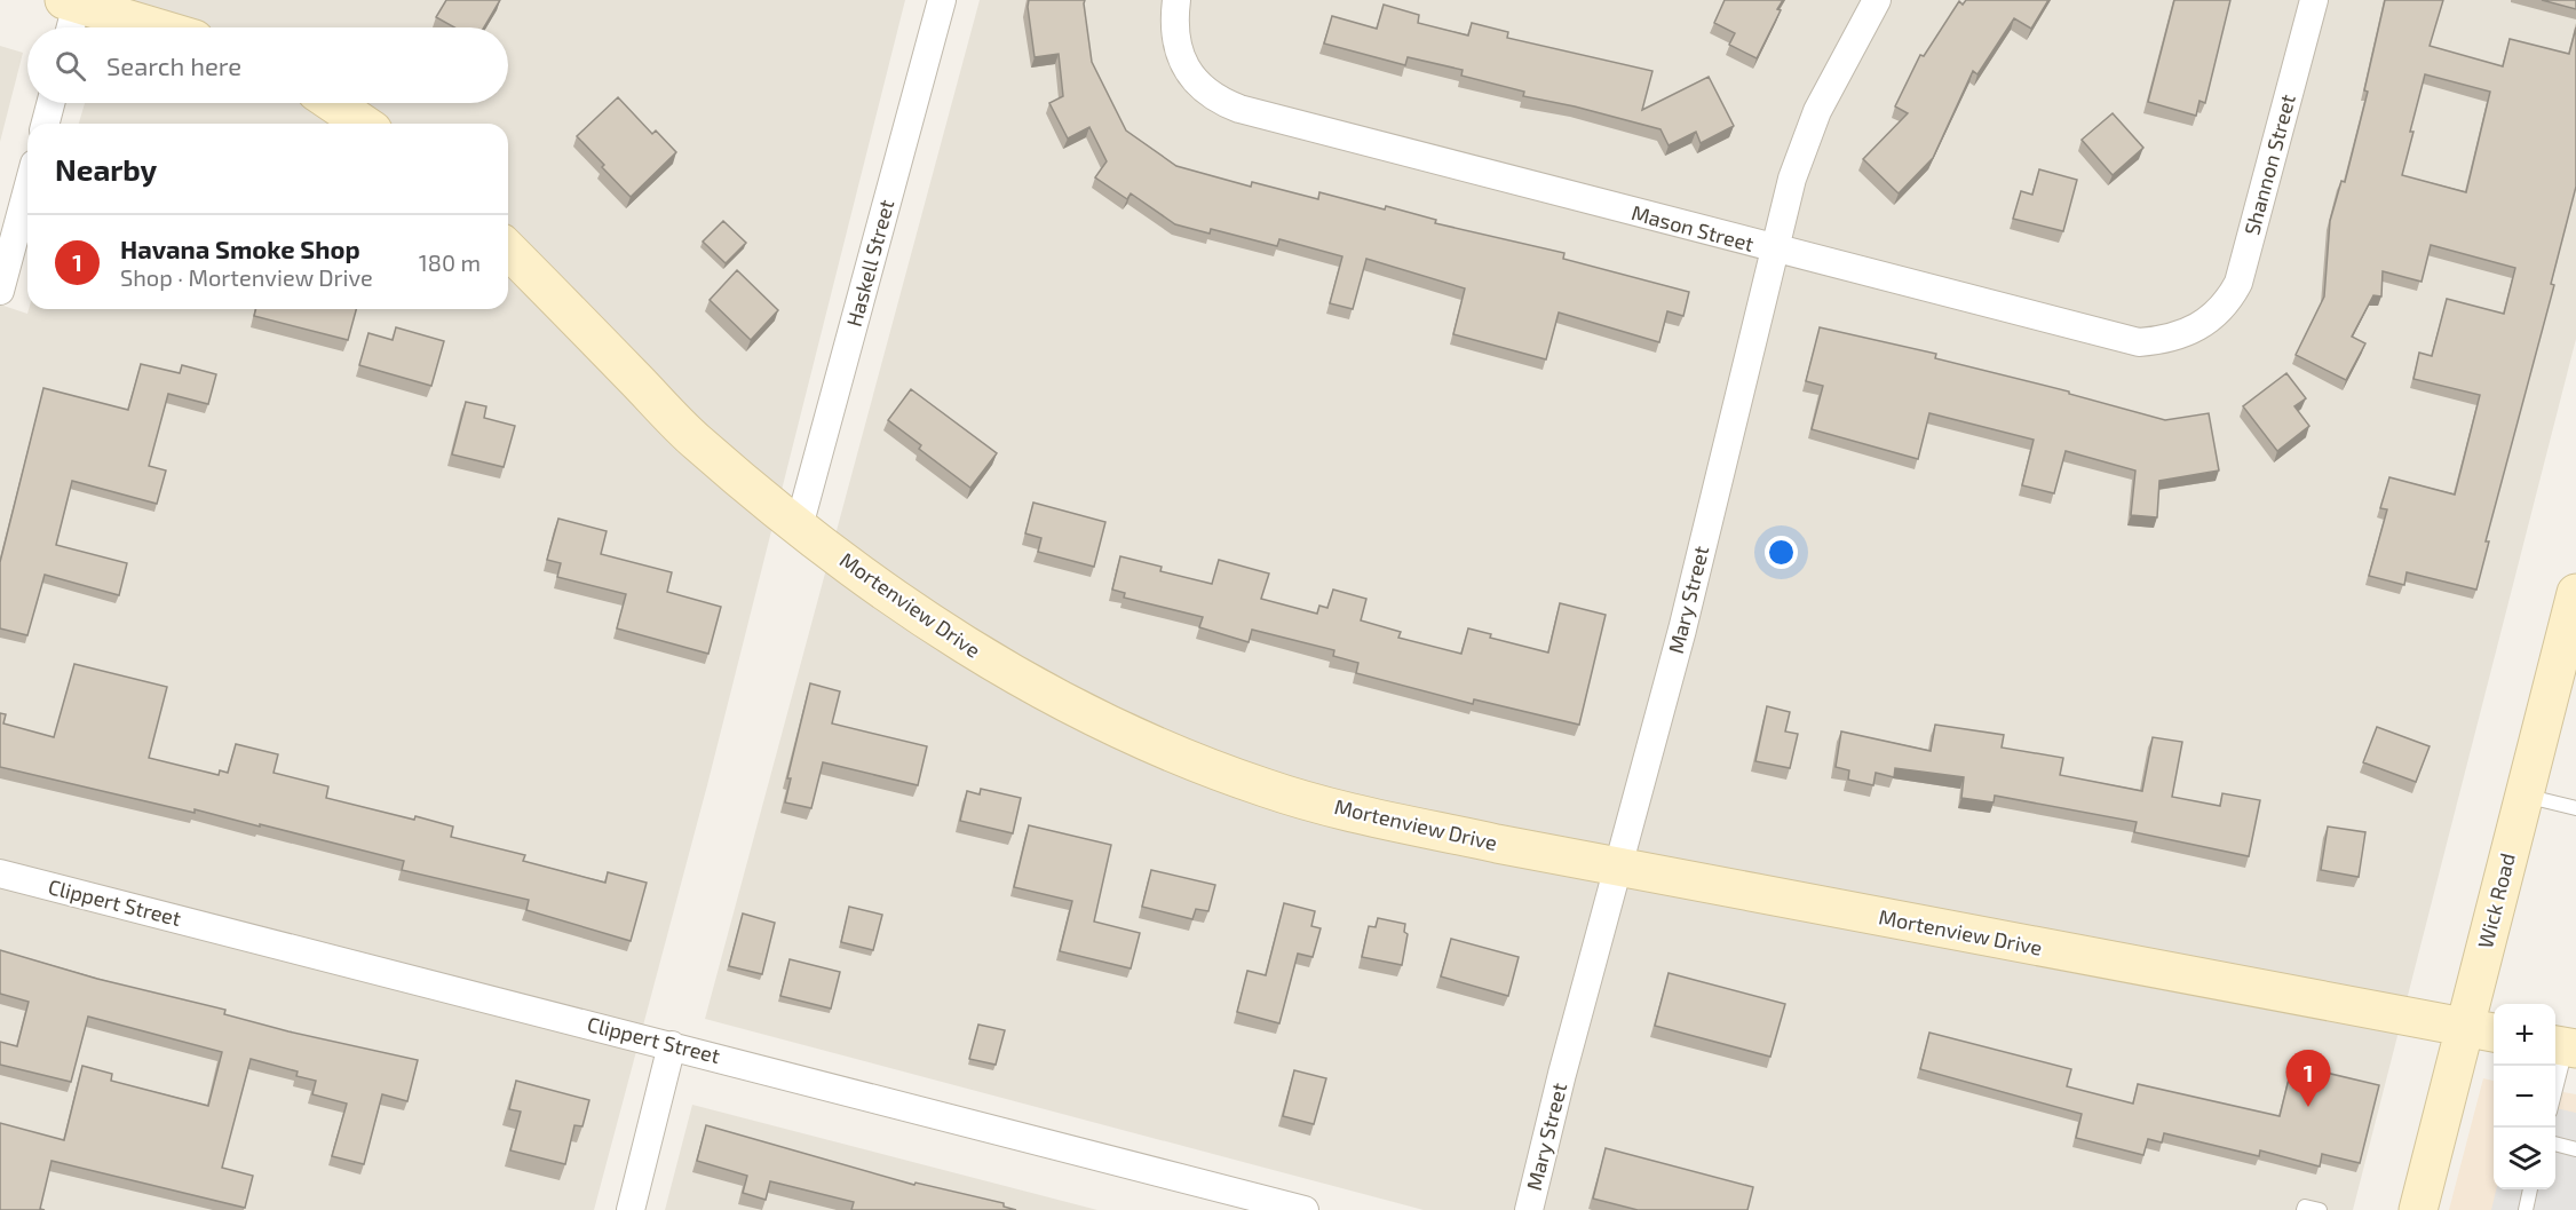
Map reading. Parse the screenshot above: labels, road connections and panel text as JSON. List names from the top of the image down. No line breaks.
{"streets":{"street":["Shannon Street","Mason Street","Haskell Street","Mary Street","Mortenview Drive","Wick Road","Clippert Street"]},"crossings":[["Shannon Street","Mason Street"],["Mason Street","Mary Street"],["Haskell Street","Mortenview Drive"],["Mary Street","Mortenview Drive"],["Mortenview Drive","Wick Road"]],"page":{"search":"Search here","heading":"Nearby","list":[{"mark":"1","name":"Havana Smoke Shop","note":"Shop · Mortenview Drive","value":"180 m"}],"map_buttons":["+","−"],"pins":"1"}}
